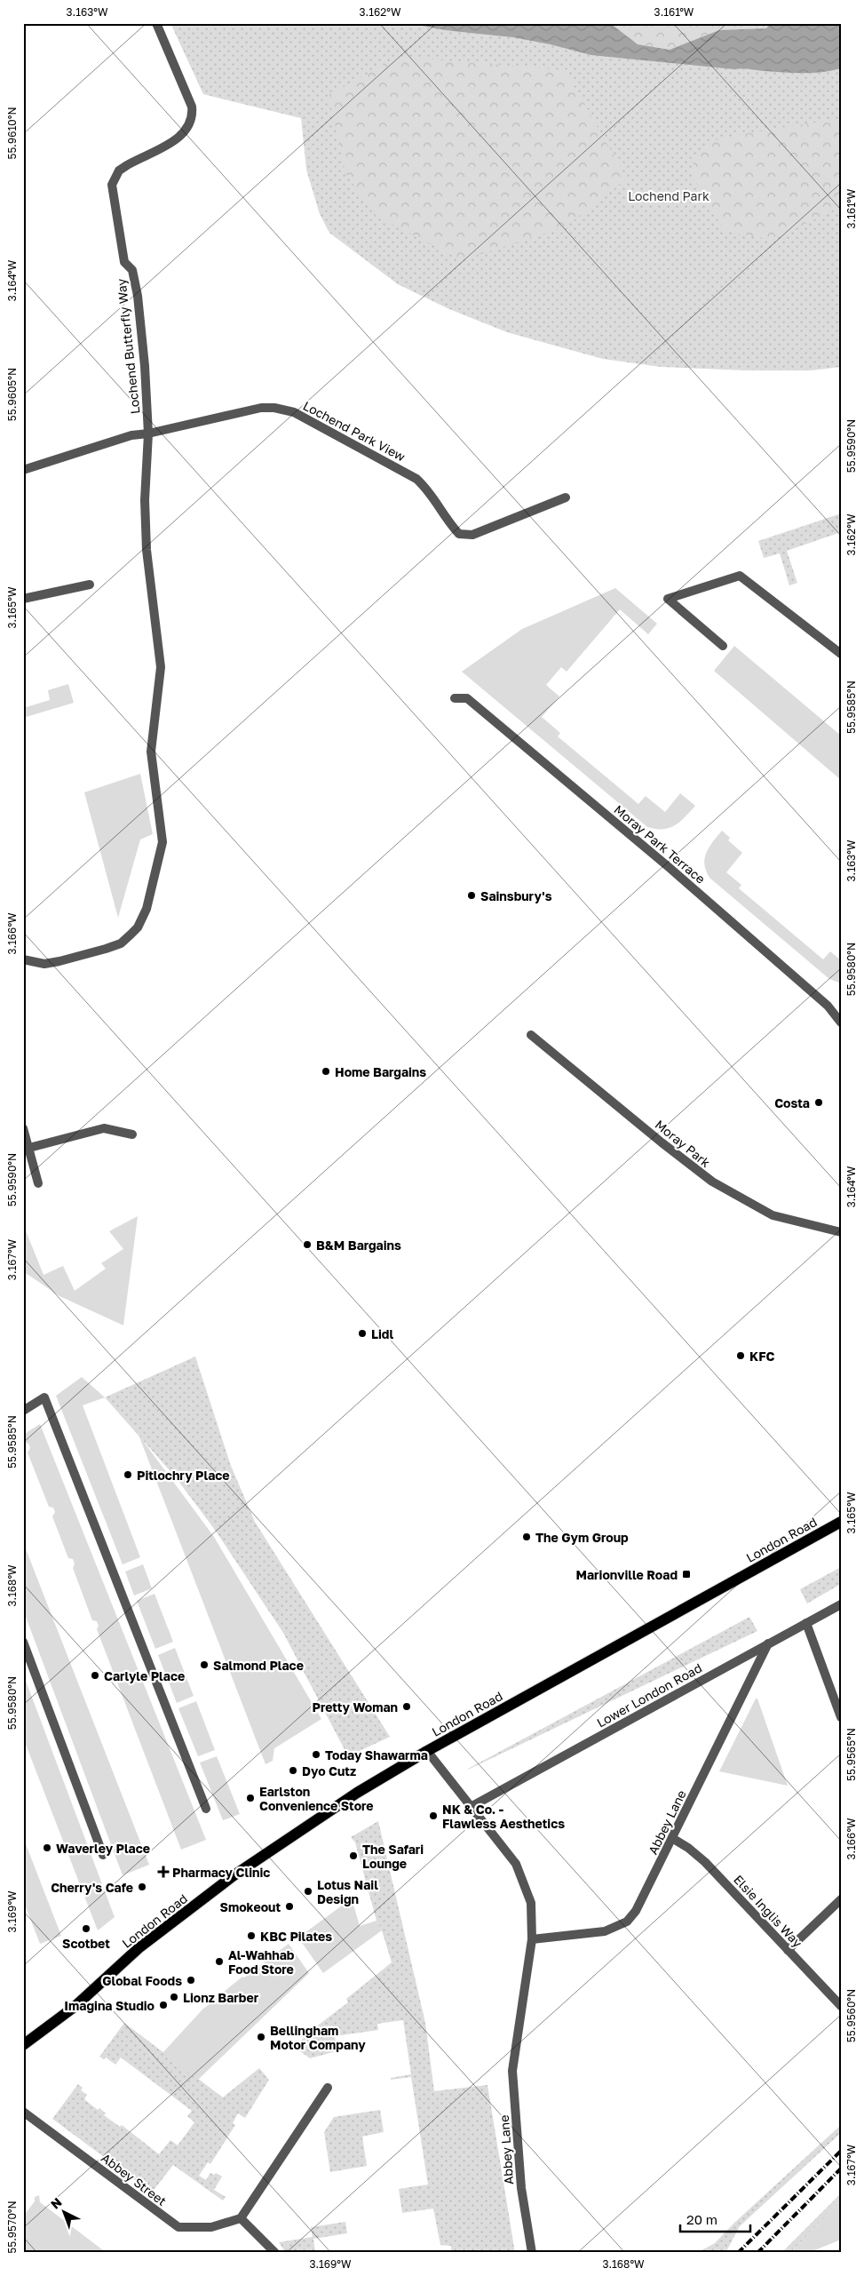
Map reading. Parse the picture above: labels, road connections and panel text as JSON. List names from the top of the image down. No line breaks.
{"streets":{"main road":["London Road"],"street":["Lochend Butterfly Way","Lochend Park View","Moray Park Terrace","Moray Park","Lower London Road","Abbey Lane","Elsie Inglis Way","Abbey Street"]},"crossings":[["Lochend Butterfly Way","Lochend Park View"],["London Road","Abbey Lane"],["Lower London Road","Abbey Lane"],["Abbey Lane","Elsie Inglis Way"]],"parks":["Lochend Park"],"places":{"other":["Sainsbury's","Home Bargains","Costa","B&M Bargains","Lidl","KFC","Pitlochry Place","The Gym Group","Salmond Place","Carlyle Place","Pretty Woman","Today Shawarma","Dyo Cutz","Earlston Convenience Store","NK & Co. - Flawless Aesthetics","Waverley Place","The Safari Lounge","Cherry's Cafe","Lotus Nail Design","Smokeout","Scotbet","KBC Pilates","Al-Wahhab Food Store","Global Foods","Lionz Barber","Imagina Studio","Bellingham Motor Company"],"transit":["Marionville Road"],"health":["Pharmacy Clinic"]},"scale_bar":"20 m","north":"top left","coordinates":["3.163°W","3.162°W","3.161°W","55.9610°N","3.164°W","55.9605°N","55.9590°N","3.165°W","55.9585°N","3.166°W","55.9580°N","3.167°W","3.168°W","55.9565°N","3.169°W","55.9560°N","55.9570°N"]}
